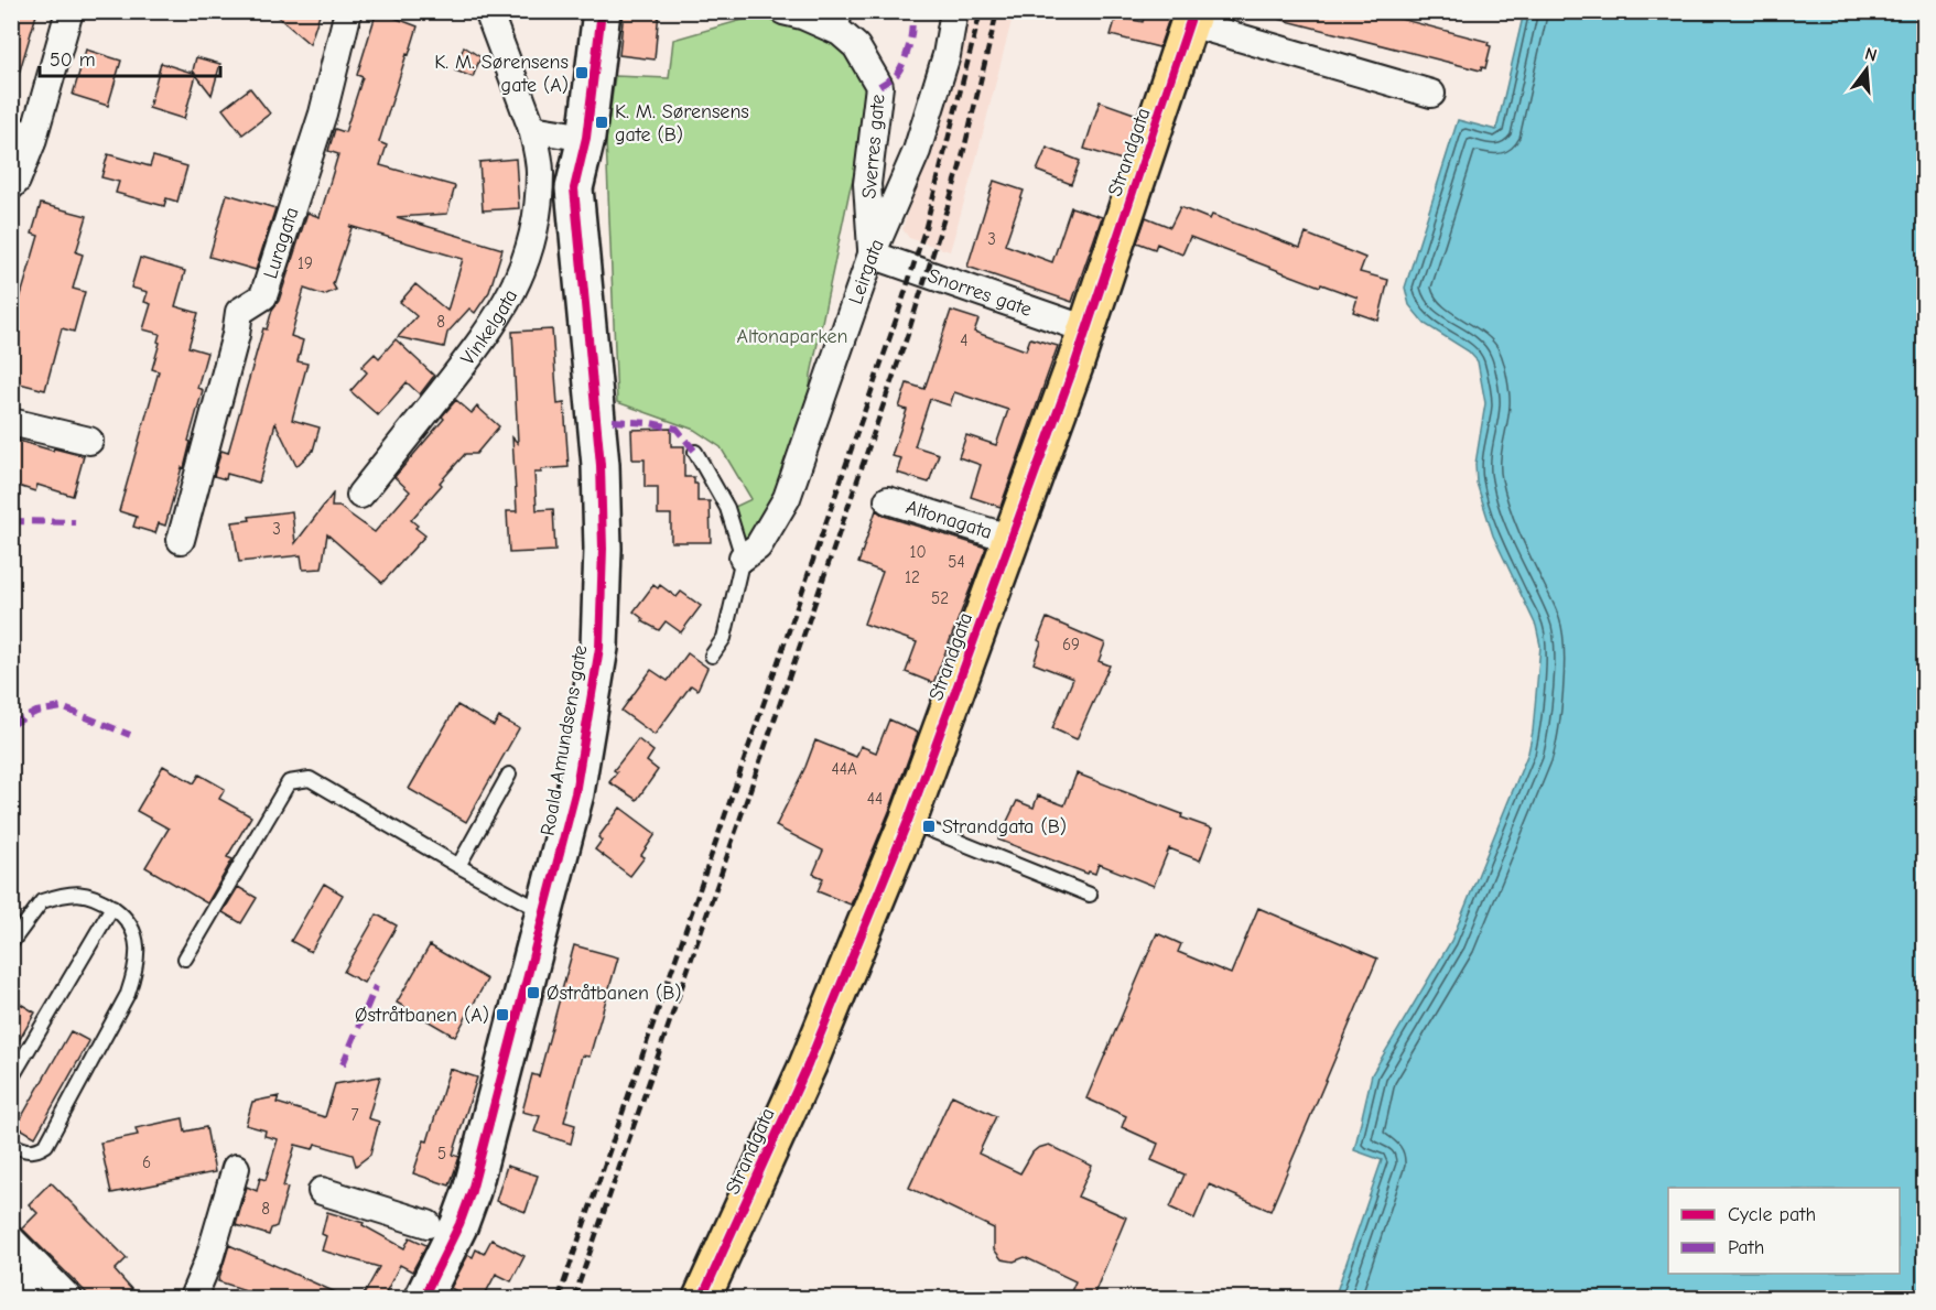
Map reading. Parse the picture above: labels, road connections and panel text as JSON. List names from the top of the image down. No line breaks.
{"streets":{"main road":["Strandgata"],"street":["Sverres gate","Luragata","Leirgata","Snorres gate","Vinkelgata","Altonagata","Roald Amundsens gate"]},"crossings":[["Sverres gate","Leirgata"],["Sverres gate","Snorres gate"],["Strandgata","Snorres gate"],["Strandgata","Altonagata"],["Leirgata","Snorres gate"]],"parks":["Altonaparken"],"places":{"transit":["K. M. Sørensens gate (A)","K. M. Sørensens gate (B)","Strandgata (B)","Østråtbanen (B)","Østråtbanen (A)"]},"house_numbers":["3","19","8","4","3","10","54","12","52","69","44A","44","7","5","6","8"],"legend":["Cycle path","Path"],"scale_bar":"50 m","north":"top"}
